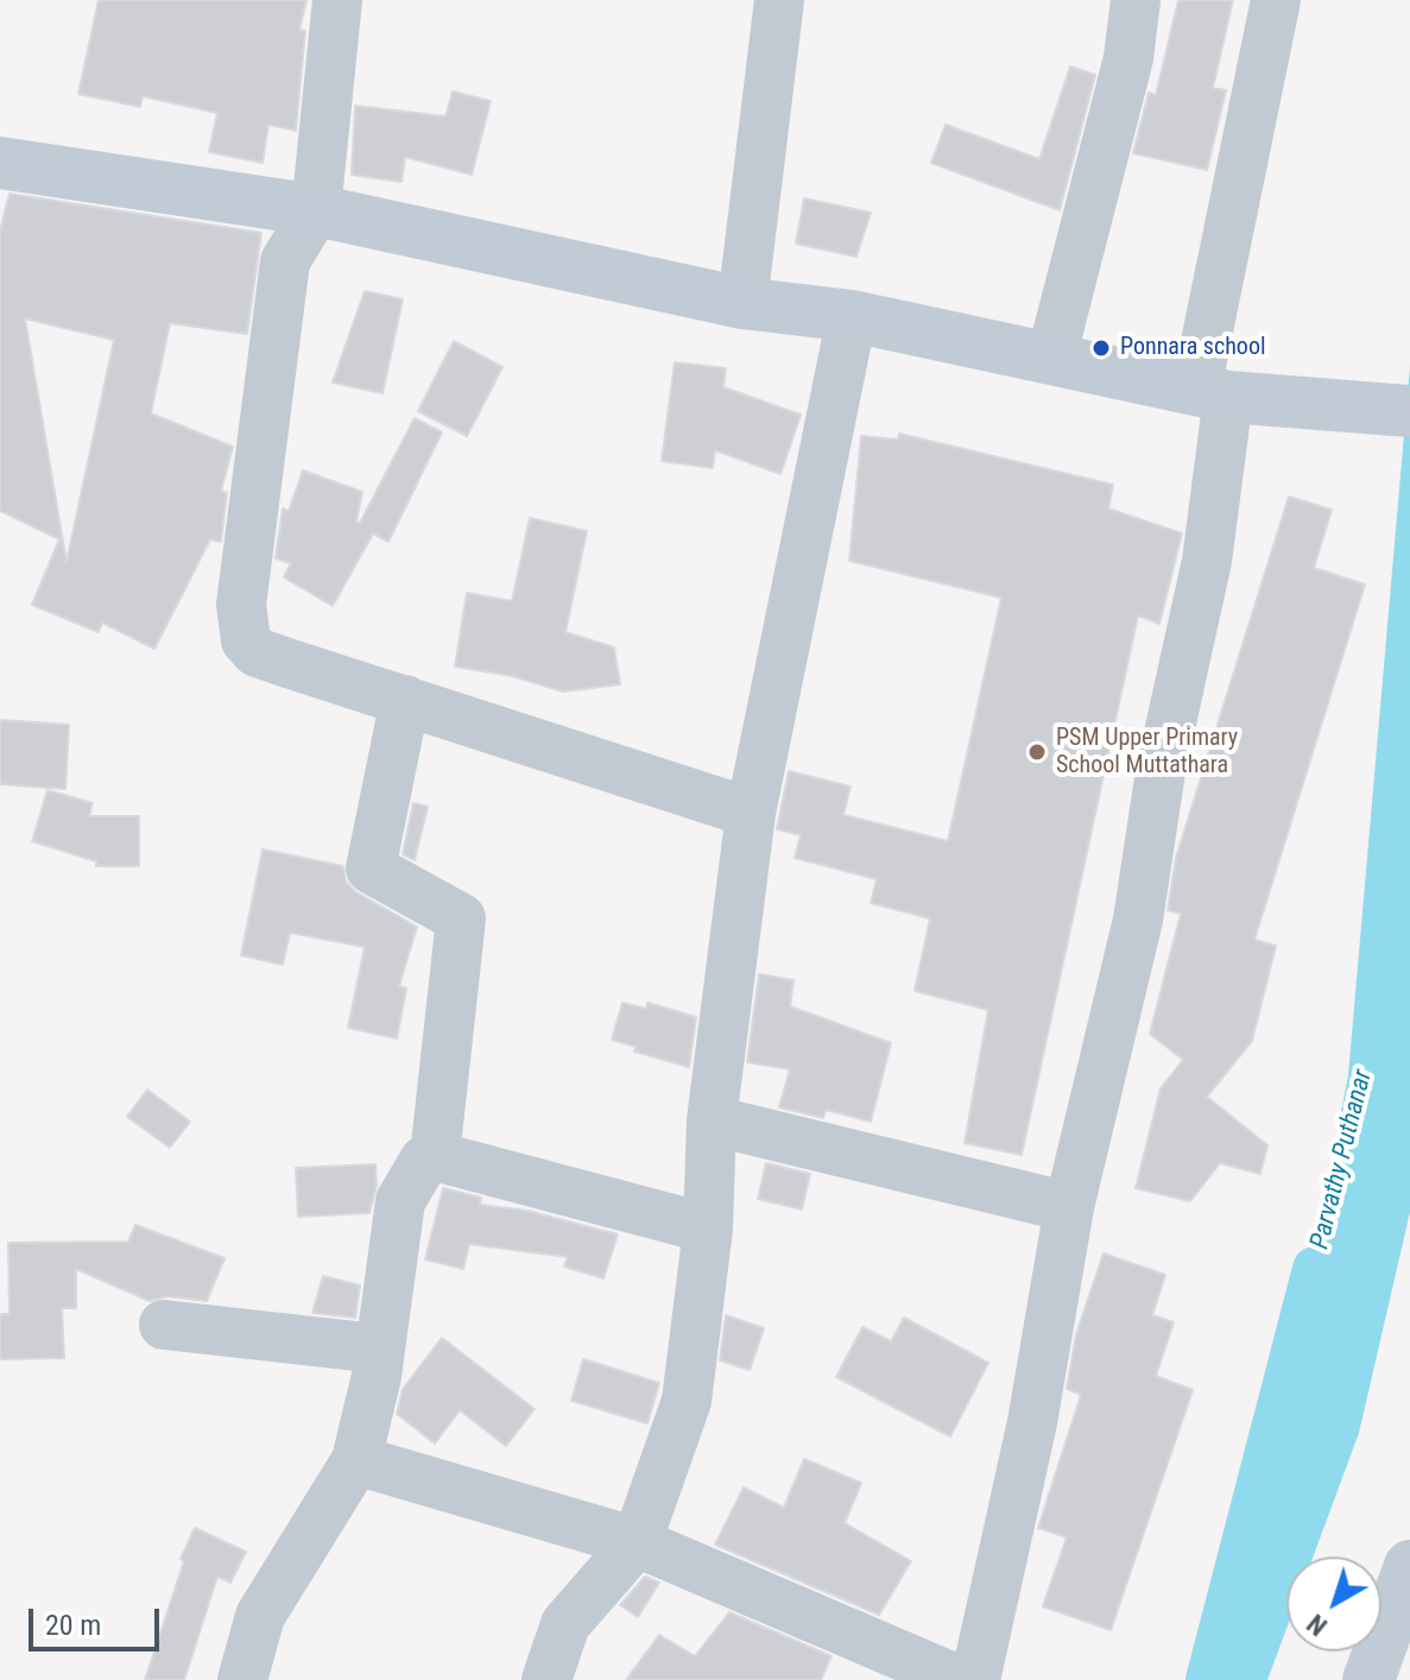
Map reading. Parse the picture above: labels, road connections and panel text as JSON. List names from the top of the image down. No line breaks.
{"water":["Parvathy Puthanar"],"places":["Ponnara school","PSM Upper Primary School Muttathara"],"scale_bar":"20 m","north":"bottom left"}
